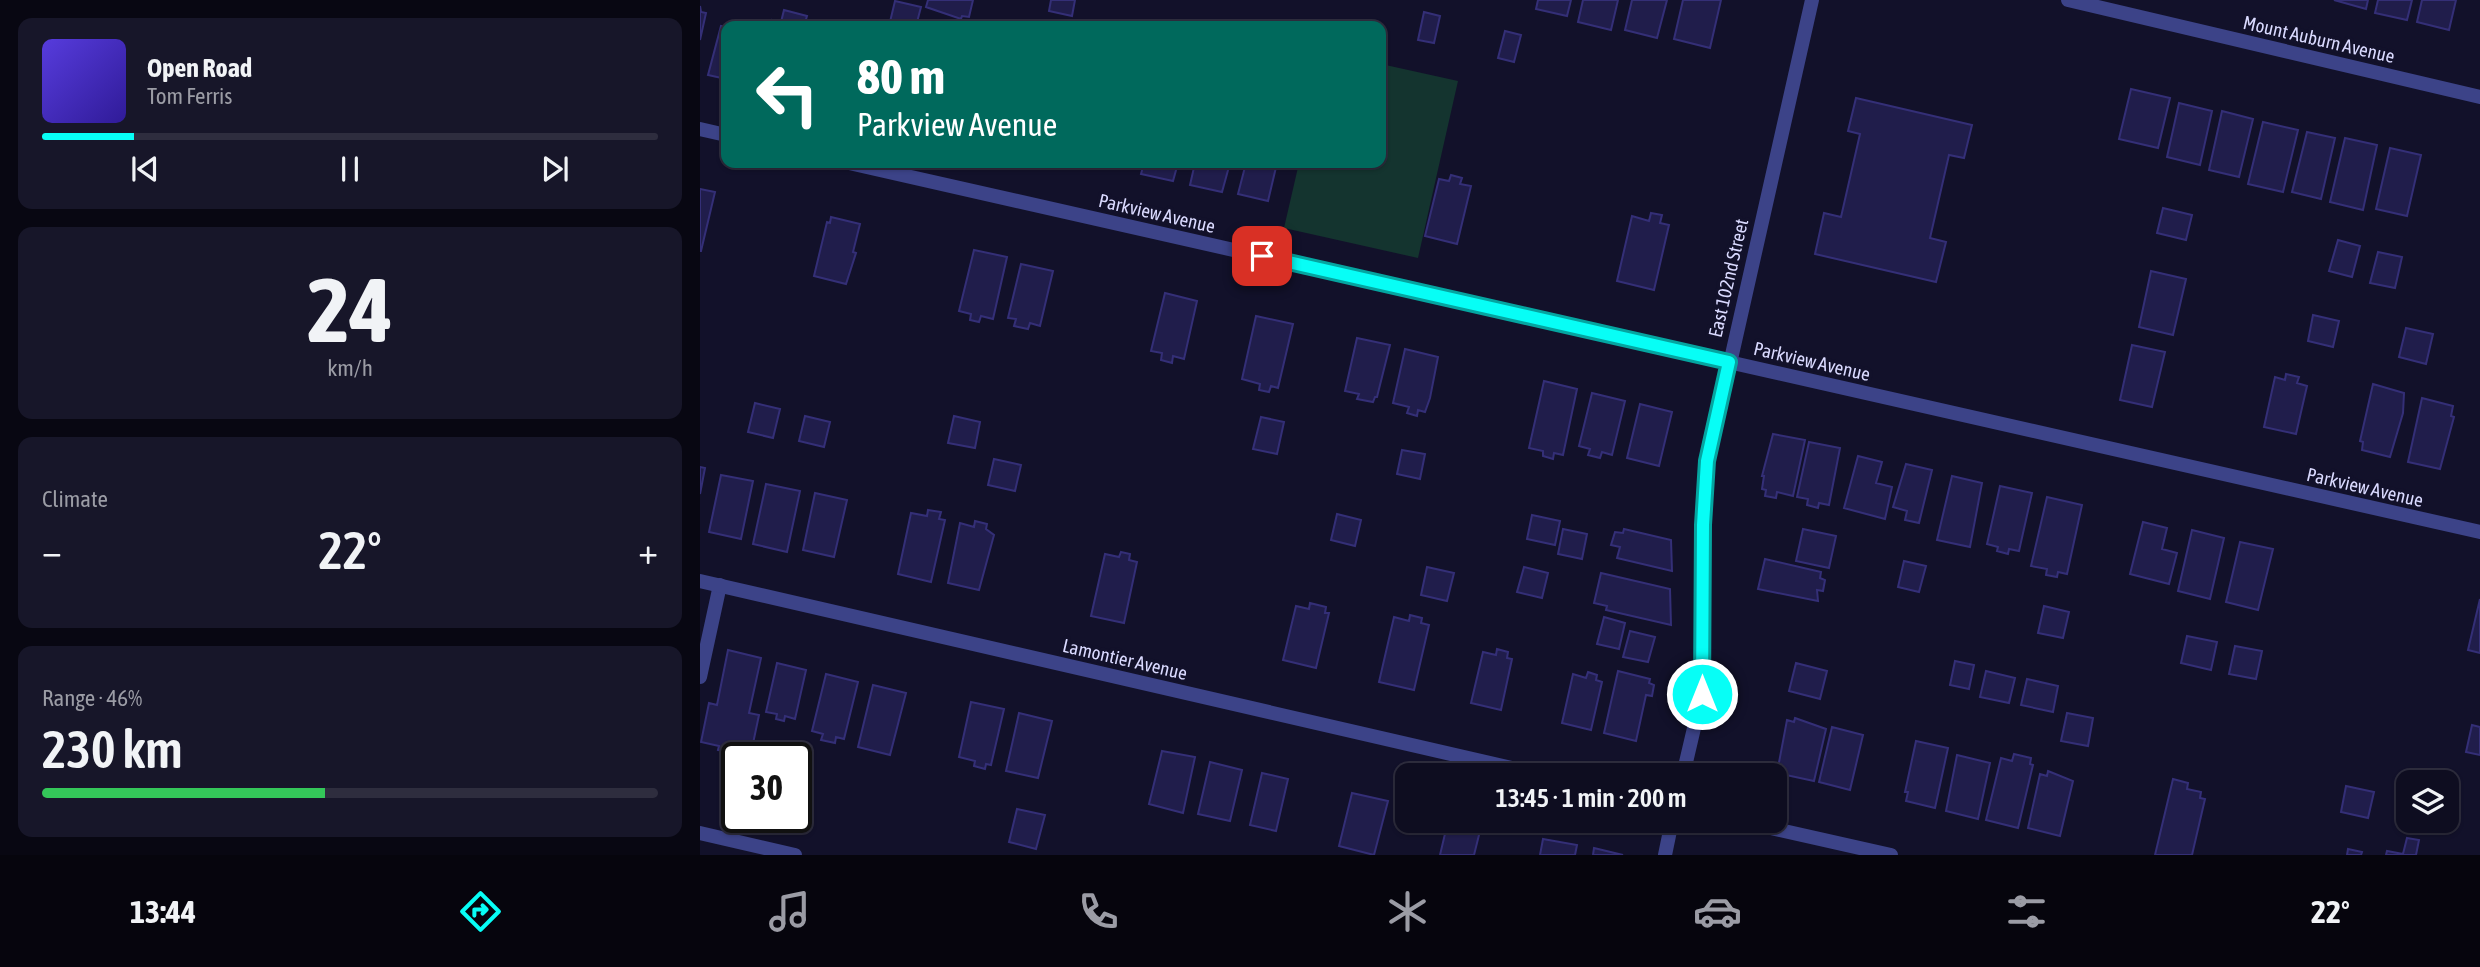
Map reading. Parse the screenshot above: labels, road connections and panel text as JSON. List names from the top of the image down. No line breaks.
{"streets":{"street":["Mount Auburn Avenue","Parkview Avenue","East 102nd Street","Lamontier Avenue"]},"crossings":[["Parkview Avenue","East 102nd Street"]],"page":{"turn":["80 m","Parkview Avenue"],"song":["Open Road","Tom Ferris"],"tile":[["24","km/h"],"Climate",["Range · 46%","230 km"]],"heat":["−","22°","+"],"limit":"30","trip":"13:45 · 1 min · 200 m","tabs":["13:44","22°"]}}
